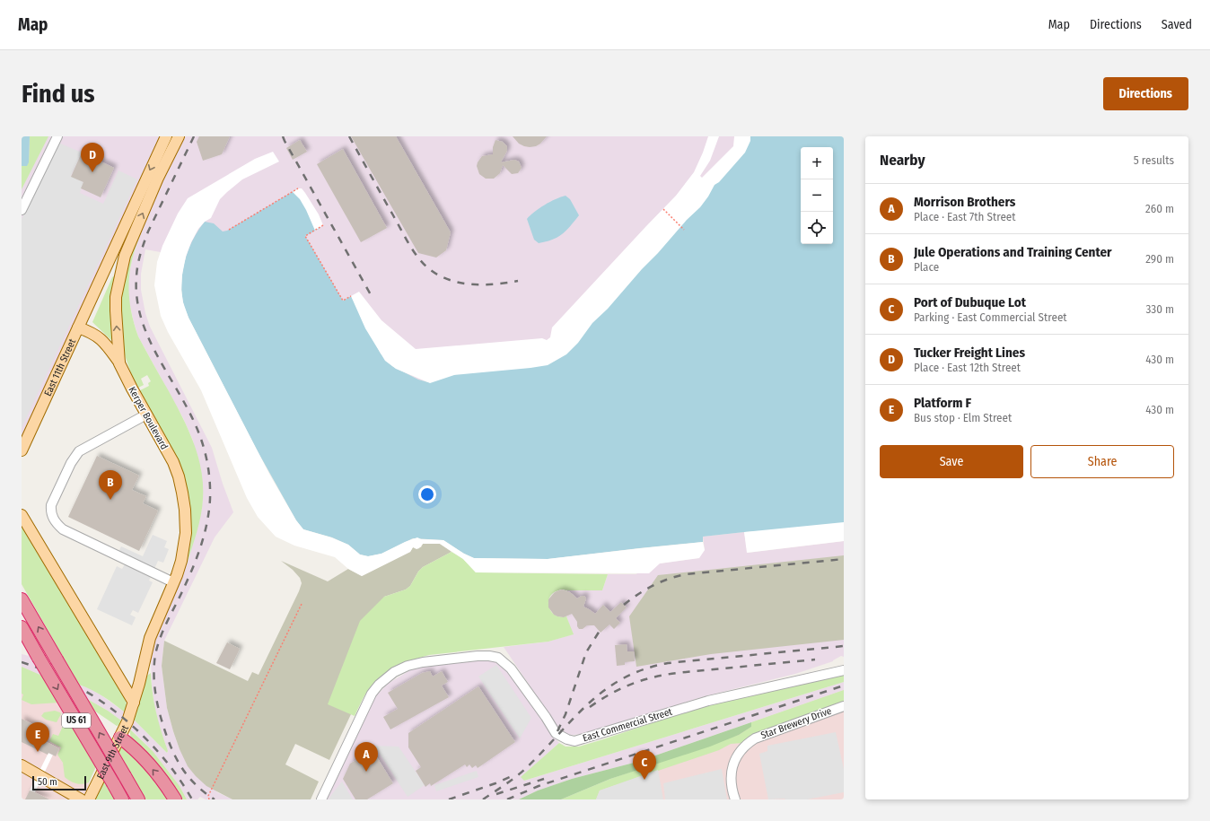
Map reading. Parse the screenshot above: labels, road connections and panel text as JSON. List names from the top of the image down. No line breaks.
{"streets":{"highway":["US 61"],"main road":["East 11th Street","Kerper Boulevard","East 9th Street"],"street":["Star Brewery Drive","East Commercial Street"]},"crossings":[["Kerper Boulevard","East 9th Street"]],"scale_bar":"50 m","page":{"header":"Map","nav":["Map","Directions","Saved"],"buttons":["Directions",["Save","Share"]],"title":"Find us","heading":["Nearby","5 results"],"pins":["D","B","E","A","C"],"map_buttons":["+","−"],"list":[{"mark":"A","name":"Morrison Brothers","note":"Place · East 7th Street","value":"260 m"},{"mark":"B","name":"Jule Operations and Training Center","note":"Place","value":"290 m"},{"mark":"C","name":"Port of Dubuque Lot","note":"Parking · East Commercial Street","value":"330 m"},{"mark":"D","name":"Tucker Freight Lines","note":"Place · East 12th Street","value":"430 m"},{"mark":"E","name":"Platform F","note":"Bus stop · Elm Street","value":"430 m"}],"scale":"50 m"}}
